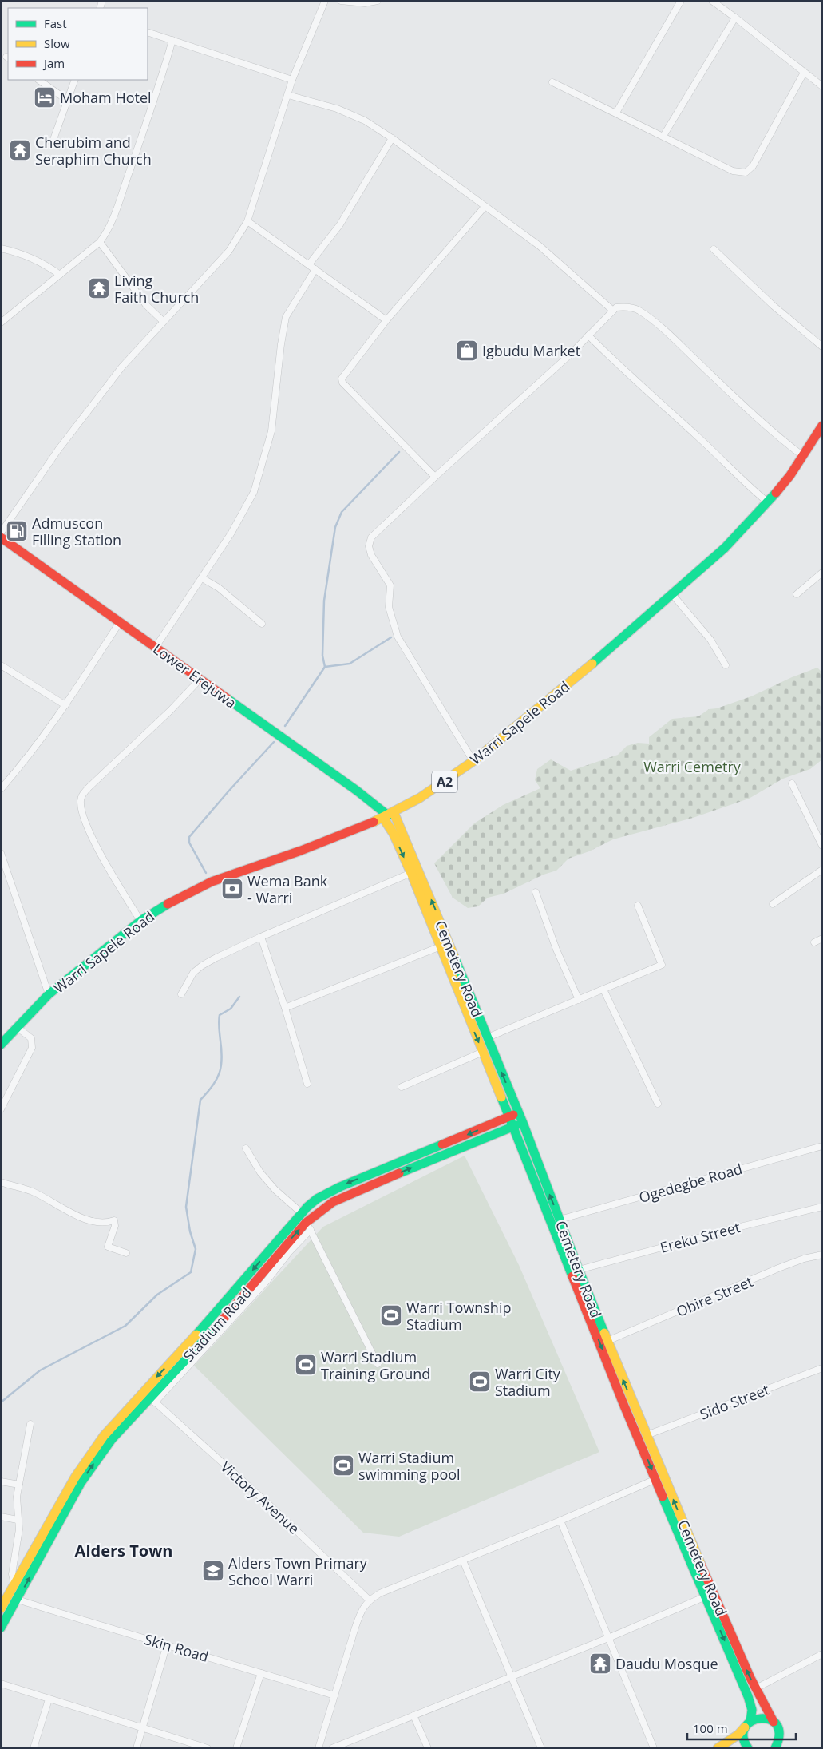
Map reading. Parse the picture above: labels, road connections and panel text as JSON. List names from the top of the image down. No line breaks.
{"streets":{"main road":["Lower Erejuwa","Warri Sapele Road","A2","Cemetery Road","Stadium Road"],"street":["Ogedegbe Road","Ereku Street","Obire Street","Sido Street","Victory Avenue","Skin Road"]},"crossings":[["Lower Erejuwa","Warri Sapele Road"],["Lower Erejuwa","Cemetery Road"],["Warri Sapele Road","Cemetery Road"],["Cemetery Road","Ogedegbe Road"],["Cemetery Road","Ereku Street"],["Cemetery Road","Obire Street"],["Cemetery Road","Stadium Road"],["Cemetery Road","Sido Street"],["Stadium Road","Victory Avenue"],["Stadium Road","Skin Road"]],"districts":["Alders Town"],"parks":["Warri Cemetry"],"places":{"hotel":["Moham Hotel"],"temple":["Cherubim and Seraphim Church","Living Faith Church","Daudu Mosque"],"shop":["Igbudu Market"],"fuel station":["Admuscon Filling Station"],"bank":["Wema Bank - Warri"],"sports":["Warri Township Stadium","Warri Stadium Training Ground","Warri City Stadium","Warri Stadium swimming pool"],"school or university":["Alders Town Primary School Warri"]},"legend":["Fast","Slow","Jam"],"scale_bar":"100 m"}
